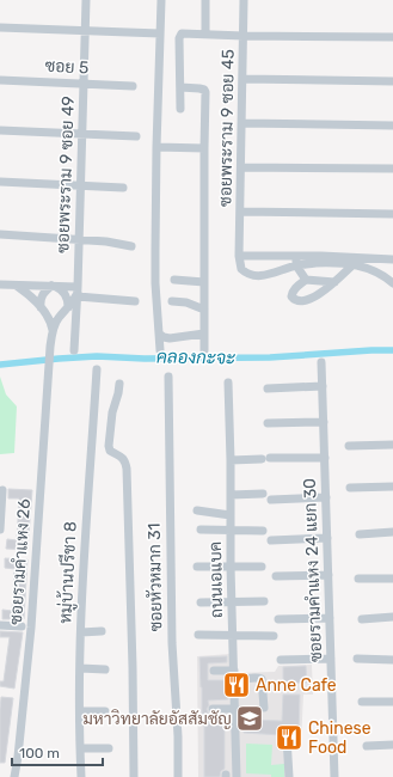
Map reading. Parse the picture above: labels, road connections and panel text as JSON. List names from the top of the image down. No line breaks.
{"streets":{"street":["ซอย 5","ซอยพระราม 9 ซอย 45","ซอยพระราม 9 ซอย 49","ซอยรามคำแหง 26","ซอยรามคำแหง 24 แยก 30","หมู่บ้านปรีชา 8","ซอยหัวหมาก 31","ถนนเอแบค"]},"crossings":[["ซอย 5","ซอยพระราม 9 ซอย 49"]],"water":["คลองกะจะ"],"places":{"restaurant":["Anne Cafe","Chinese Food"],"school or university":["มหาวิทยาลัยอัสสัมชัญ"]},"scale_bar":"100 m"}
